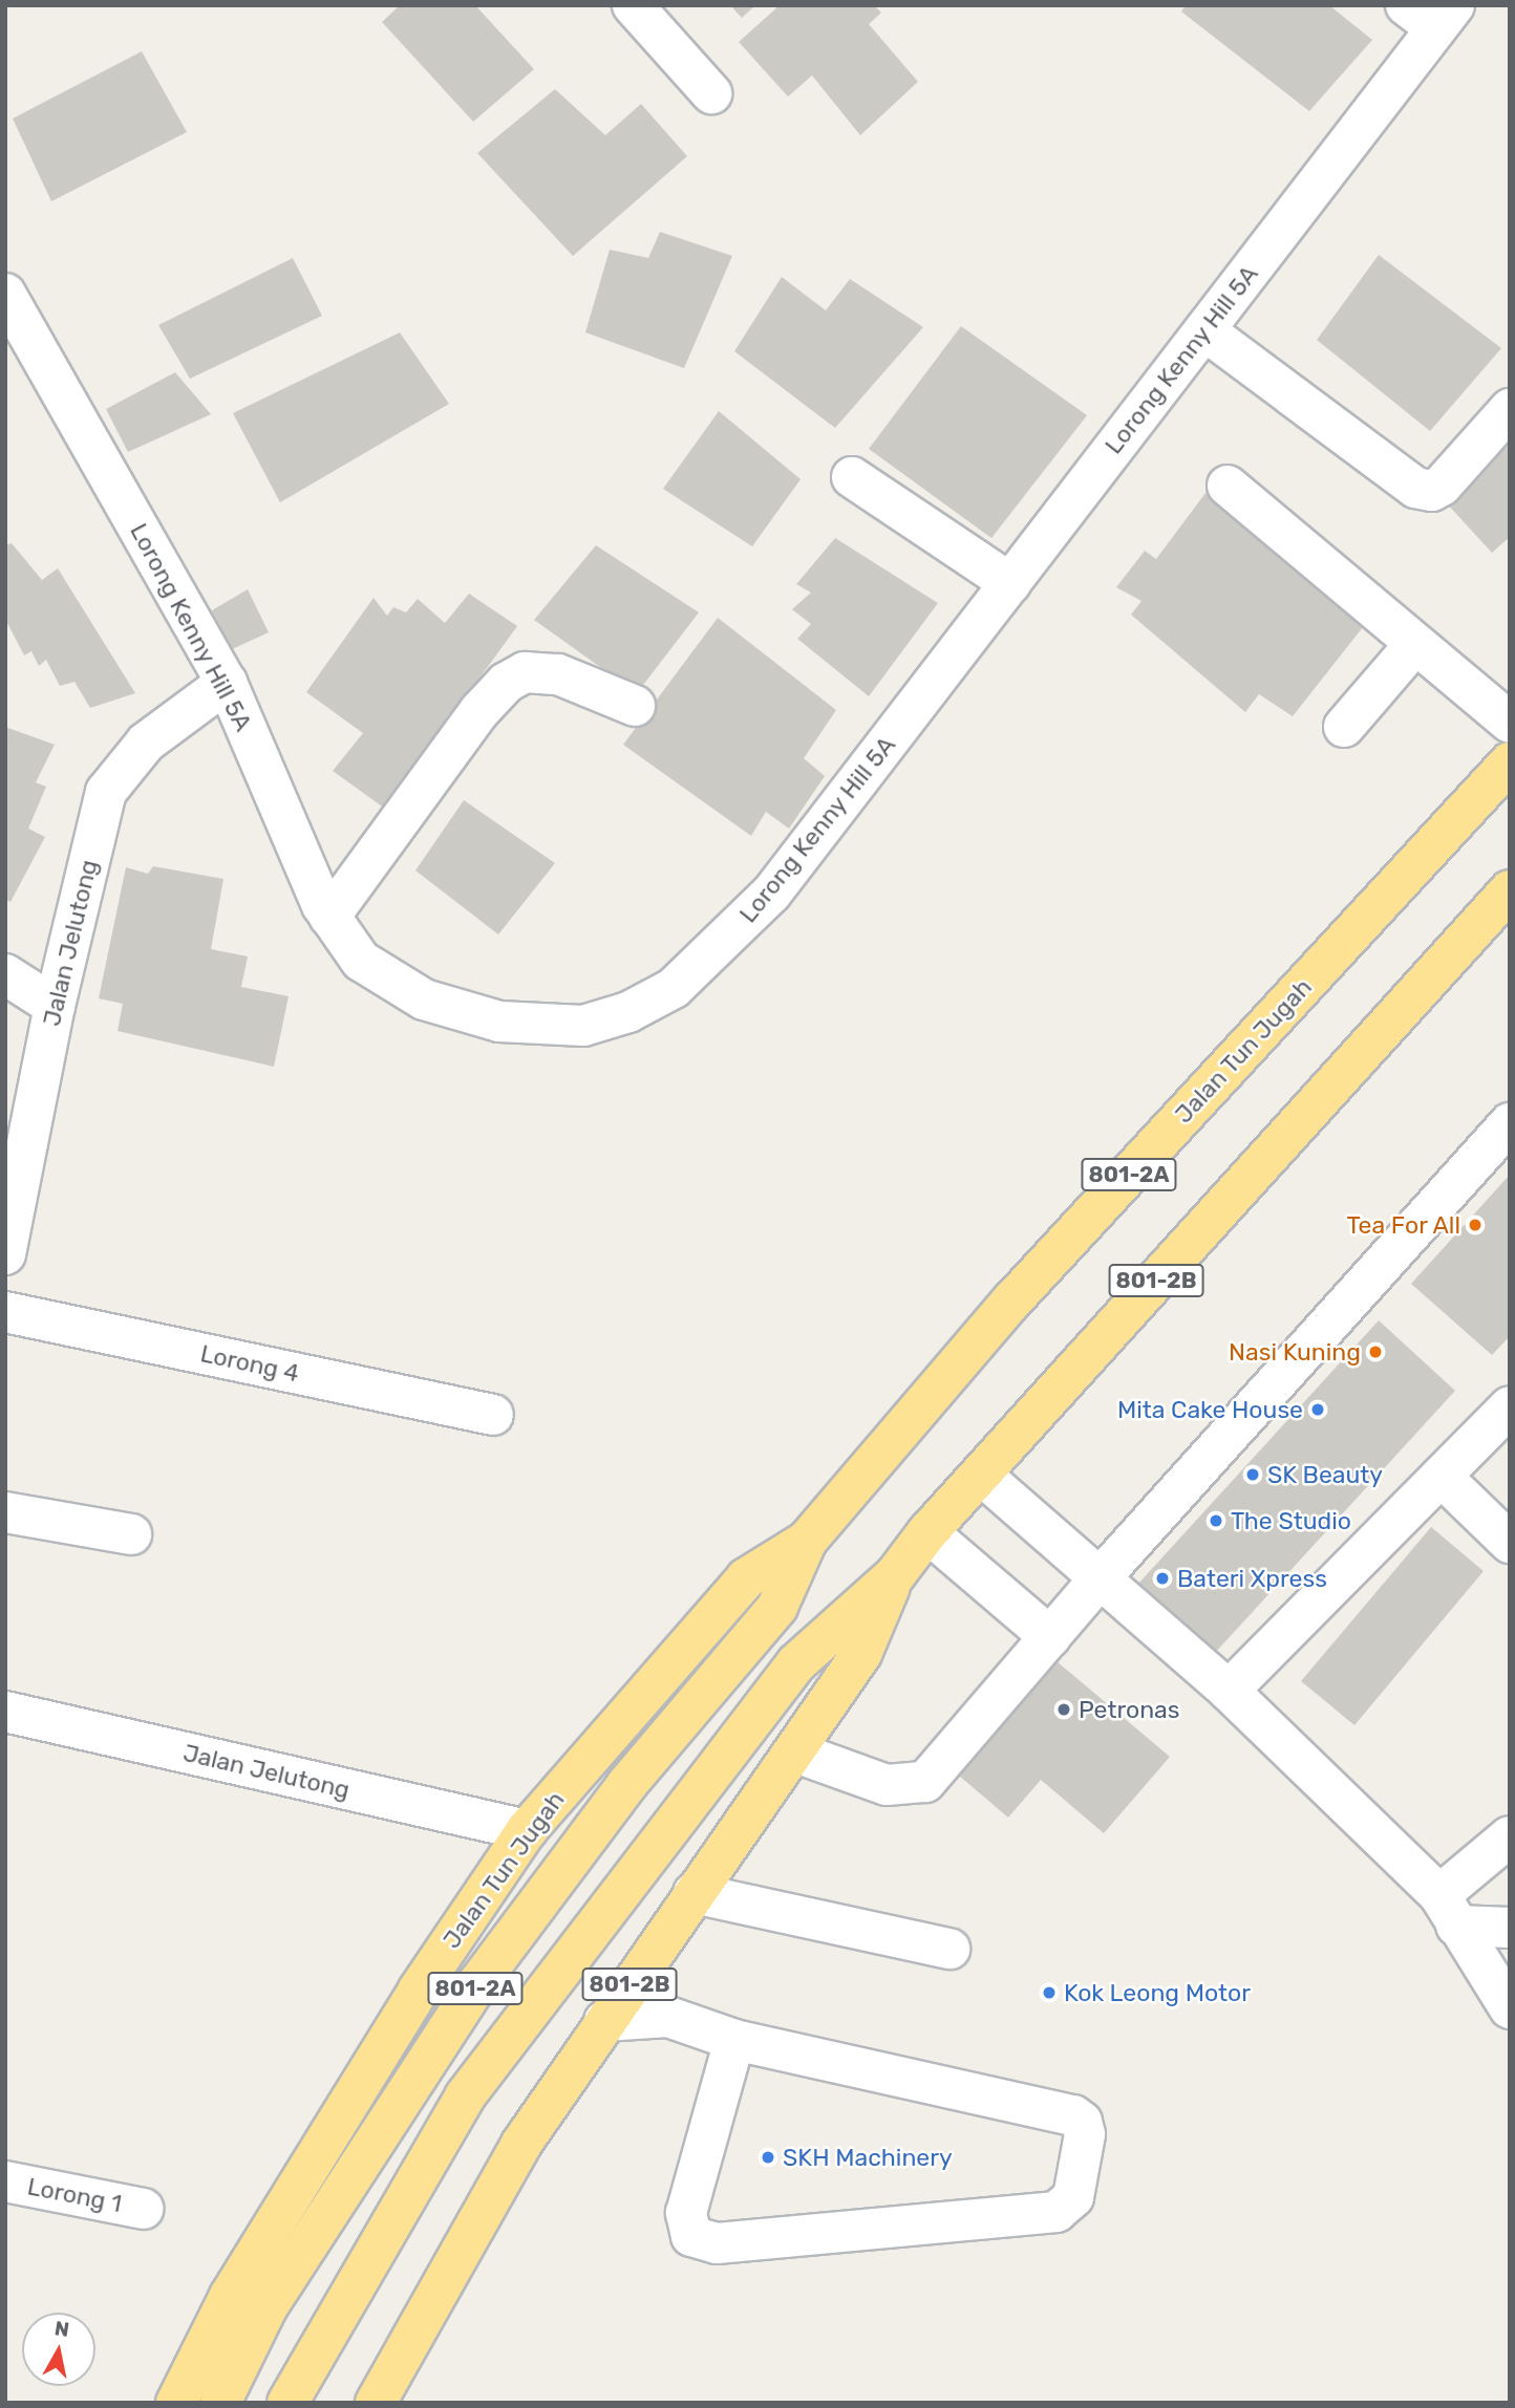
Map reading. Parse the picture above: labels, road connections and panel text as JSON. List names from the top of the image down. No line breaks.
{"streets":{"highway":["Jalan Tun Jugah","801-2A","801-2B"],"street":["Lorong Kenny Hill 5A","Jalan Jelutong","Lorong 4","Lorong 1"]},"crossings":[["Lorong Kenny Hill 5A","Jalan Jelutong"],["Jalan Jelutong","Jalan Tun Jugah"]],"places":["Tea For All","Nasi Kuning","Mita Cake House","SK Beauty","The Studio","Bateri Xpress","Petronas","Kok Leong Motor","SKH Machinery"],"north":"top"}
